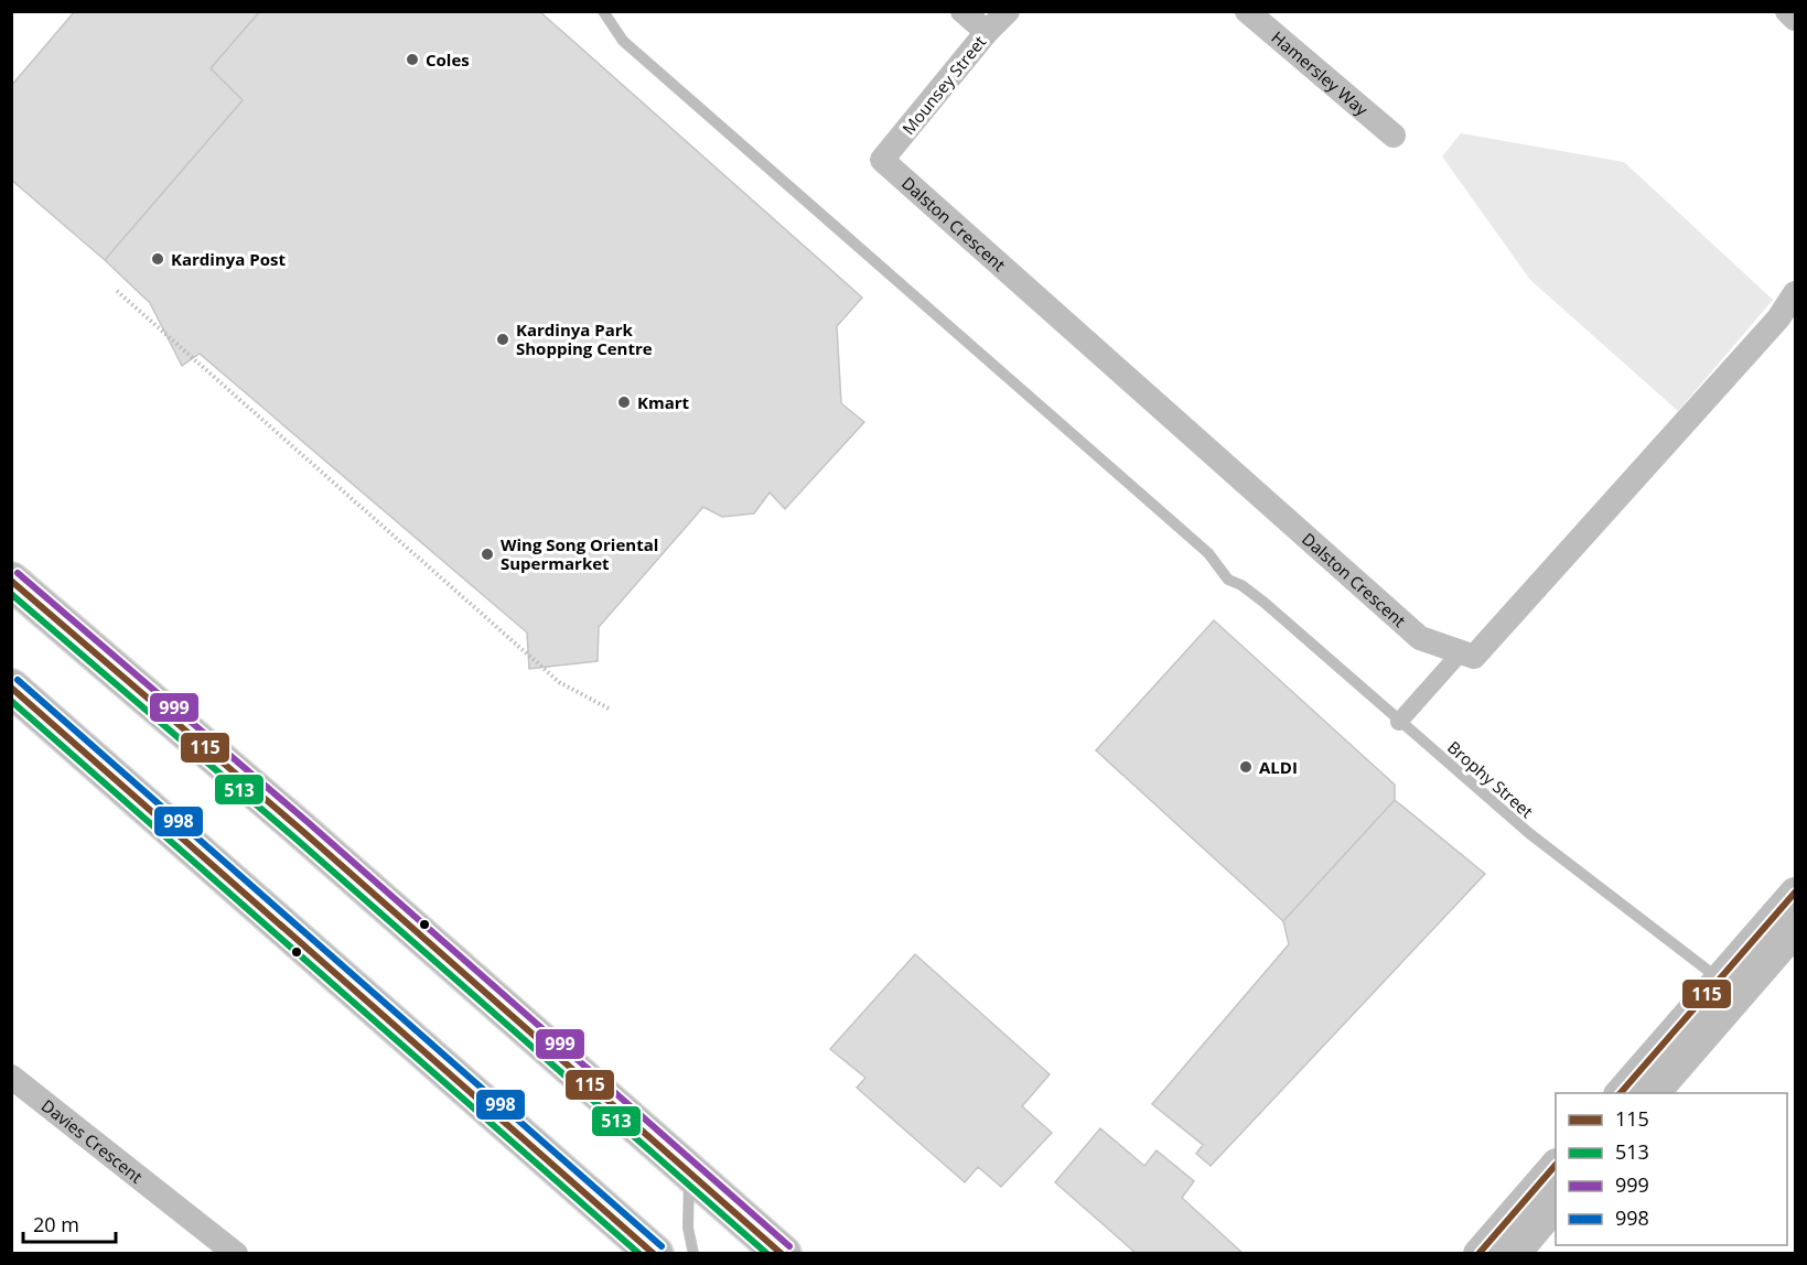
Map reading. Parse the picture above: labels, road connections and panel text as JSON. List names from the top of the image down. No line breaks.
{"streets":{"street":["Hamersley Way","Mounsey Street","Dalston Crescent","Davies Crescent"],"lane":["Brophy Street"]},"crossings":[["Mounsey Street","Dalston Crescent"]],"places":["Coles","Kardinya Post","Kardinya Park Shopping Centre","Kmart","Wing Song Oriental Supermarket","ALDI"],"lines":["transit line 999","transit line 115","transit line 513","transit line 998"],"legend":["115","513","999","998"],"scale_bar":"20 m"}
